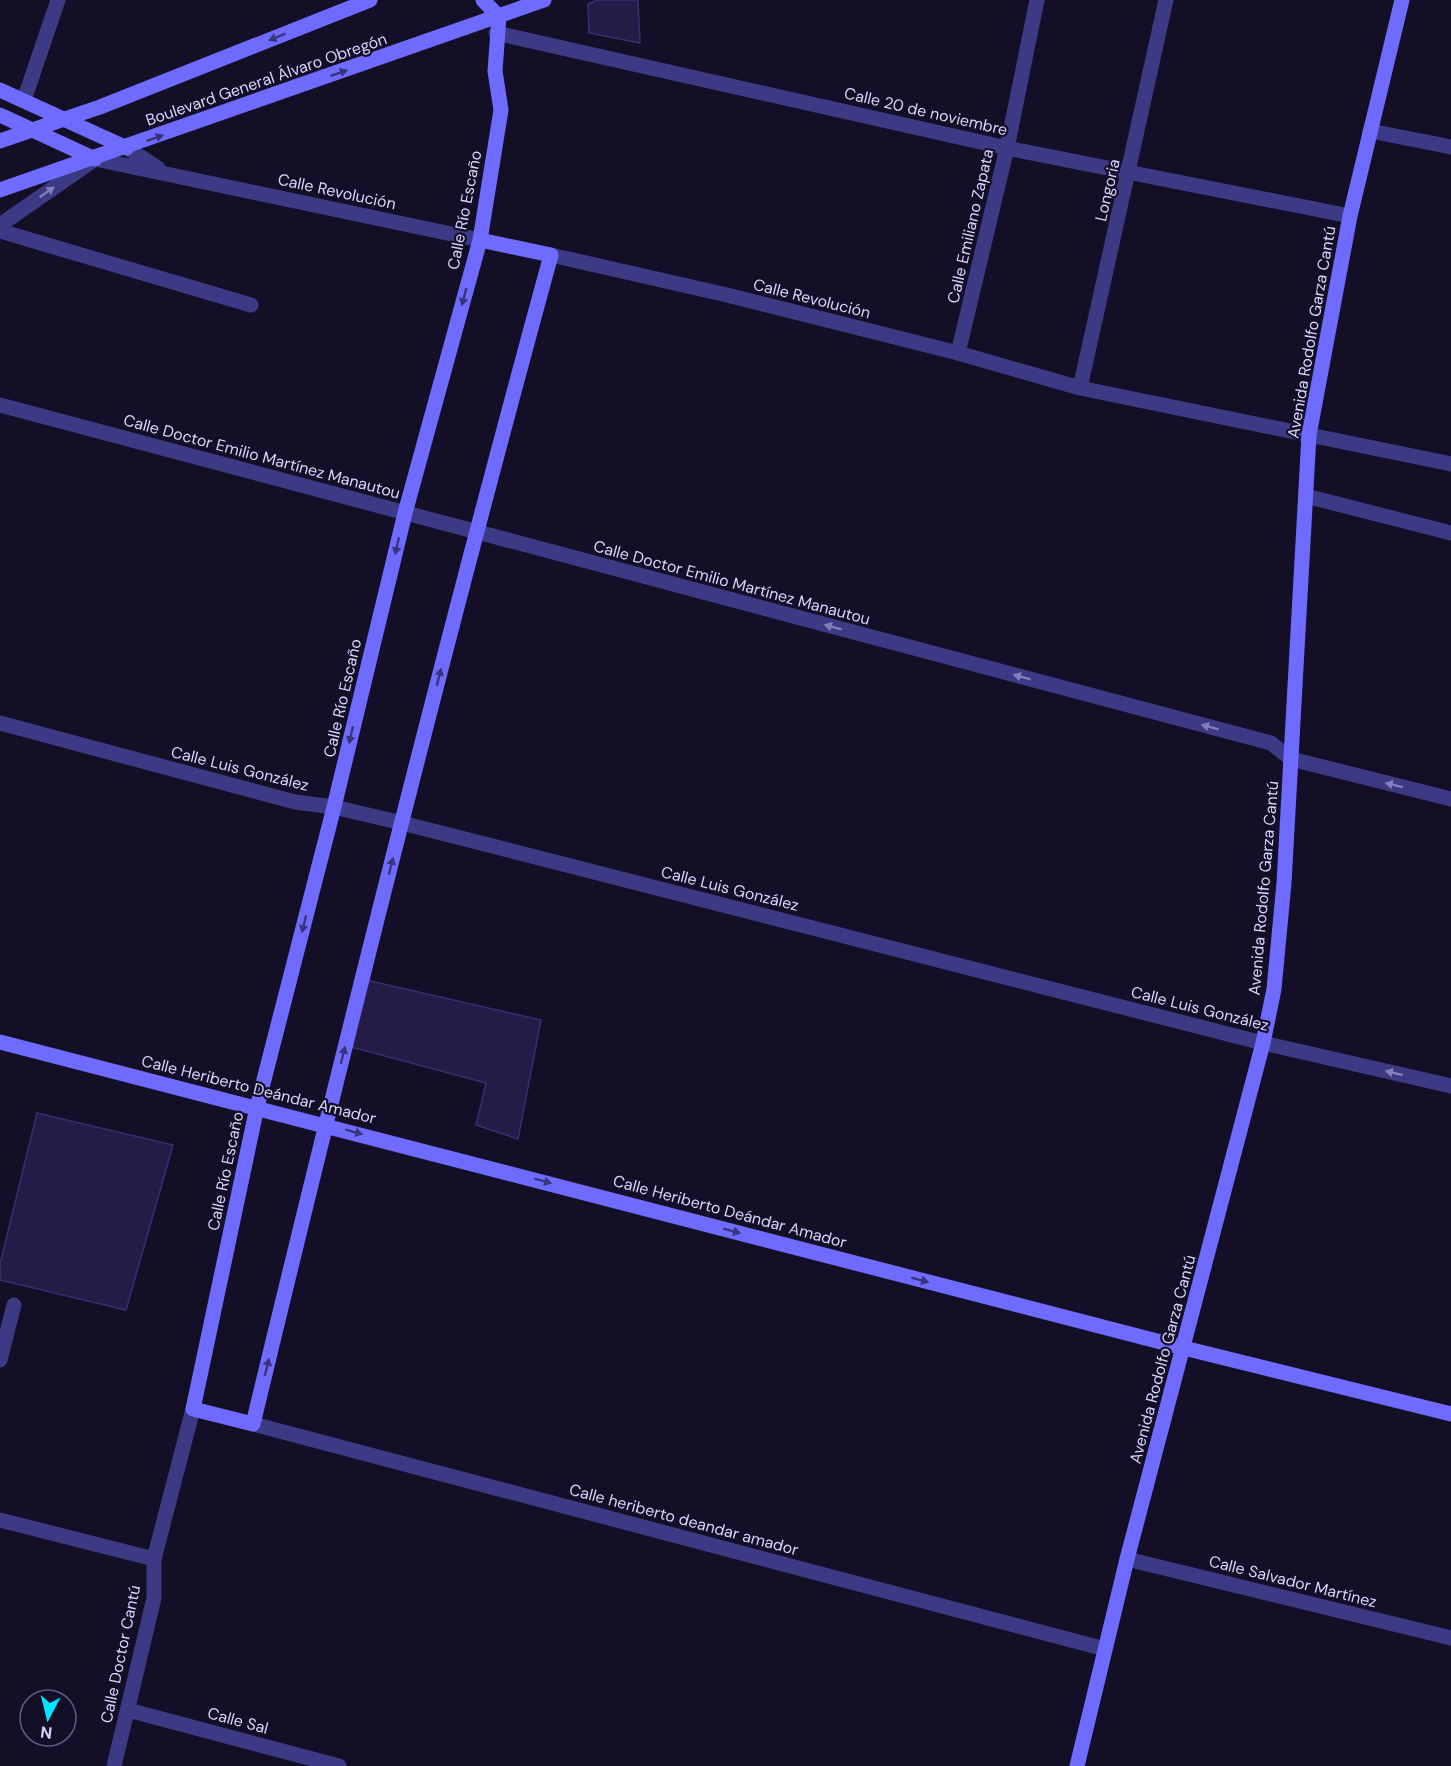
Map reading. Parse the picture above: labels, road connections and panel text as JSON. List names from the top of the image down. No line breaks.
{"streets":{"street":["Boulevard General Álvaro Obregón","Calle 20 de noviembre","Longoria","Calle Revolución","Calle Río Escaño","Calle Emiliano Zapata","Avenida Rodolfo Garza Cantú","Calle Doctor Emilio Martínez Manautou","Calle Luis González","Calle Heriberto Deándar Amador","Calle heriberto deandar amador","Calle Salvador Martínez","Calle Doctor Cantú","Calle Sal"]},"crossings":[["Boulevard General Álvaro Obregón","Calle Revolución"],["Boulevard General Álvaro Obregón","Calle Río Escaño"],["Calle 20 de noviembre","Longoria"],["Calle 20 de noviembre","Calle Río Escaño"],["Calle 20 de noviembre","Calle Emiliano Zapata"],["Calle 20 de noviembre","Avenida Rodolfo Garza Cantú"],["Longoria","Calle Revolución"],["Calle Revolución","Calle Río Escaño"],["Calle Revolución","Calle Emiliano Zapata"],["Calle Revolución","Avenida Rodolfo Garza Cantú"],["Calle Río Escaño","Calle Doctor Emilio Martínez Manautou"],["Calle Río Escaño","Calle Luis González"],["Calle Río Escaño","Calle Heriberto Deándar Amador"],["Calle Río Escaño","Calle Doctor Cantú"],["Avenida Rodolfo Garza Cantú","Calle Doctor Emilio Martínez Manautou"],["Avenida Rodolfo Garza Cantú","Calle Luis González"],["Avenida Rodolfo Garza Cantú","Calle Heriberto Deándar Amador"],["Avenida Rodolfo Garza Cantú","Calle heriberto deandar amador"],["Avenida Rodolfo Garza Cantú","Calle Salvador Martínez"],["Calle Doctor Cantú","Calle Sal"]],"one_way":["Calle Doctor Emilio Martínez Manautou","Calle Heriberto Deándar Amador"],"north":"bottom"}
